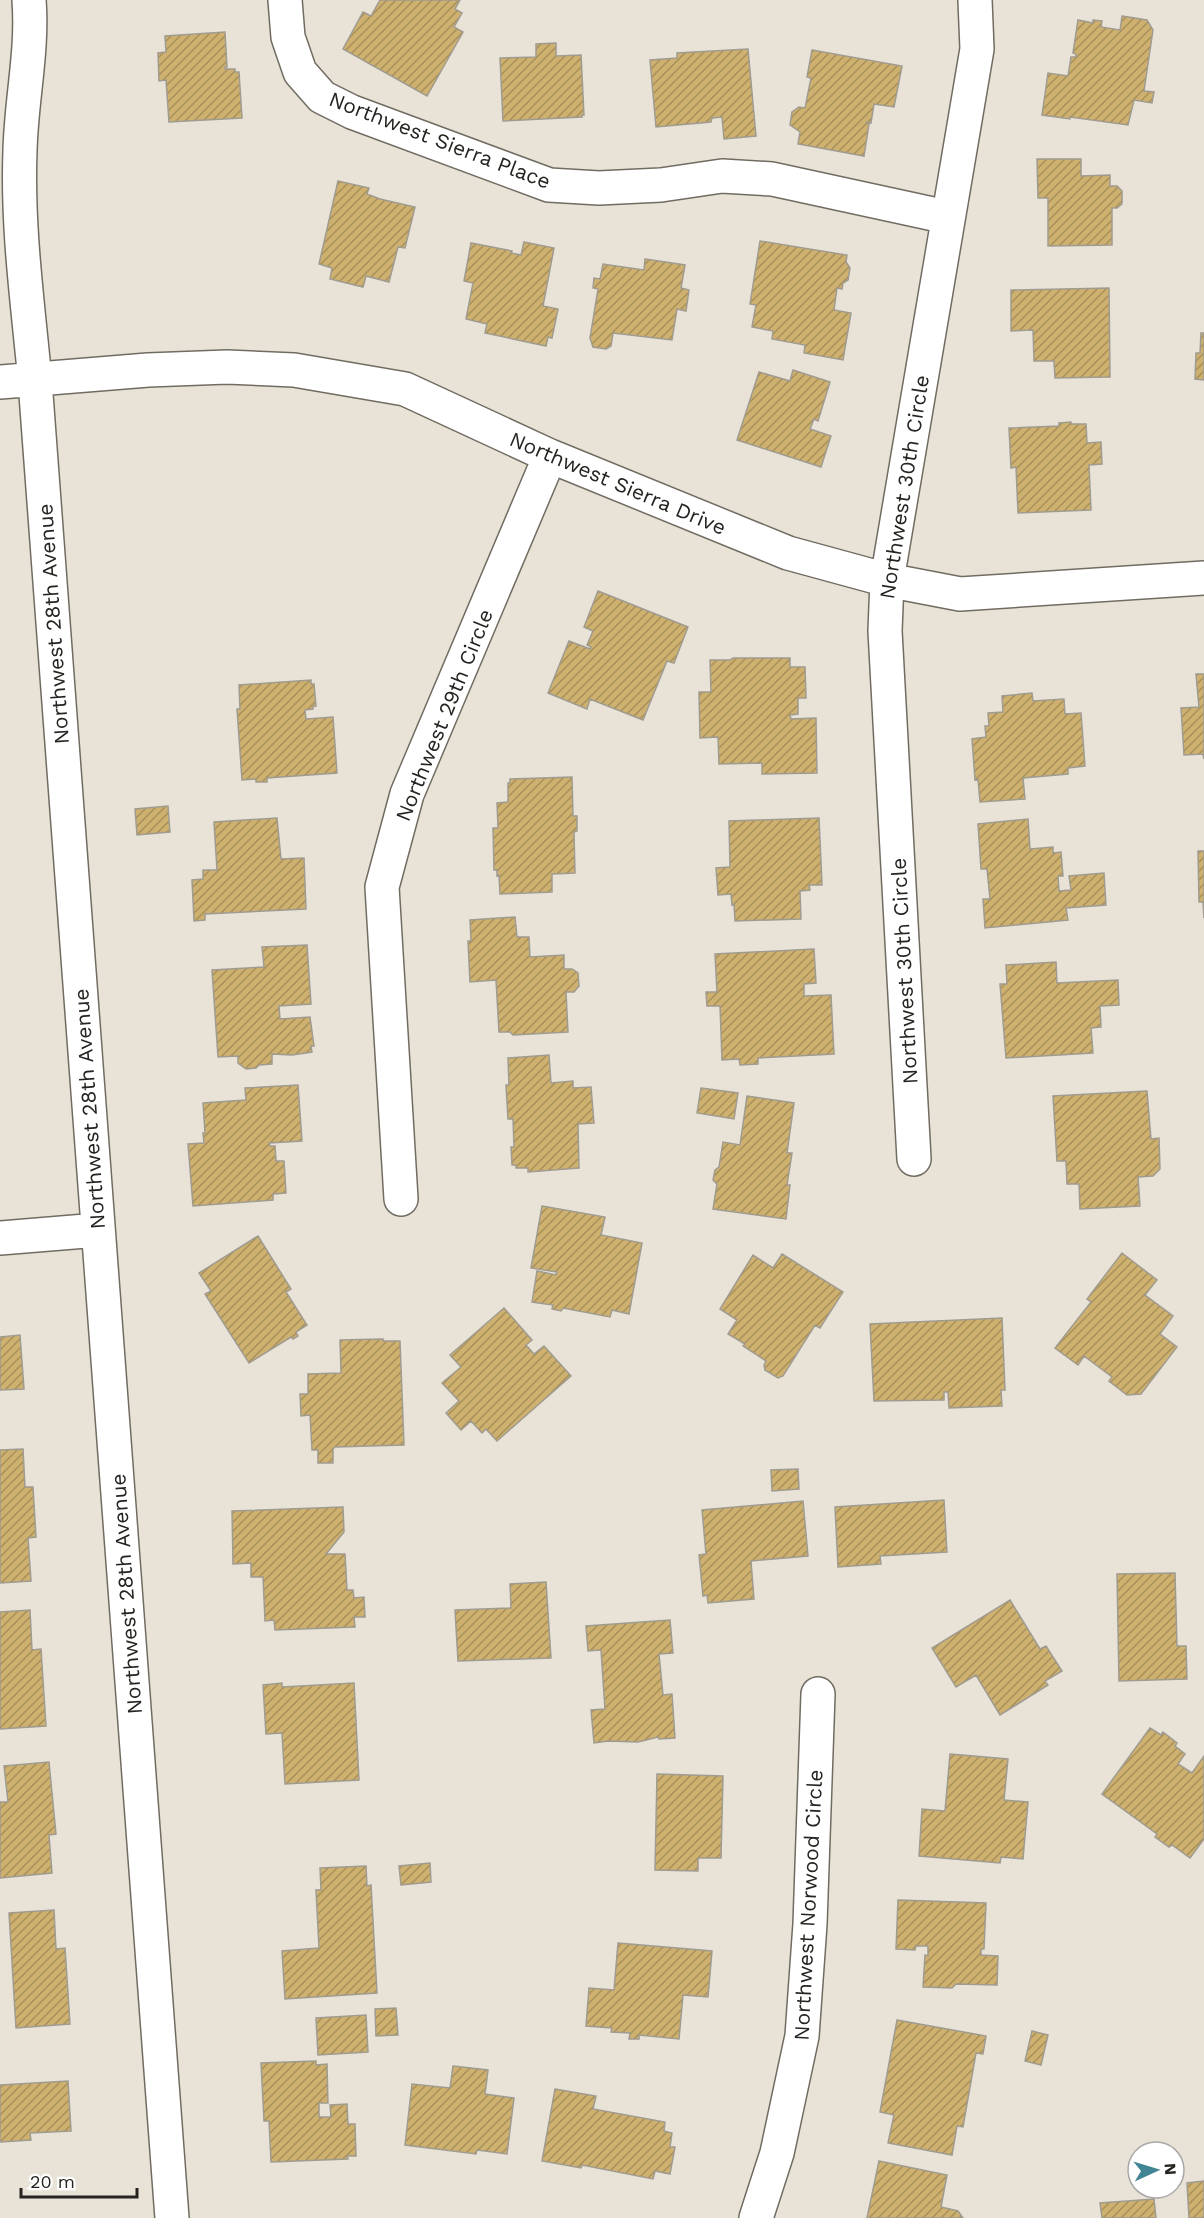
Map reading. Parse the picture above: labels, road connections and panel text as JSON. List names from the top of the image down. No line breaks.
{"streets":{"street":["Northwest Sierra Place","Northwest Sierra Drive","Northwest 30th Circle","Northwest 28th Avenue","Northwest 29th Circle","Northwest Norwood Circle"]},"crossings":[["Northwest Sierra Place","Northwest 30th Circle"],["Northwest Sierra Drive","Northwest 30th Circle"],["Northwest Sierra Drive","Northwest 28th Avenue"],["Northwest Sierra Drive","Northwest 29th Circle"]],"scale_bar":"20 m","north":"right"}
